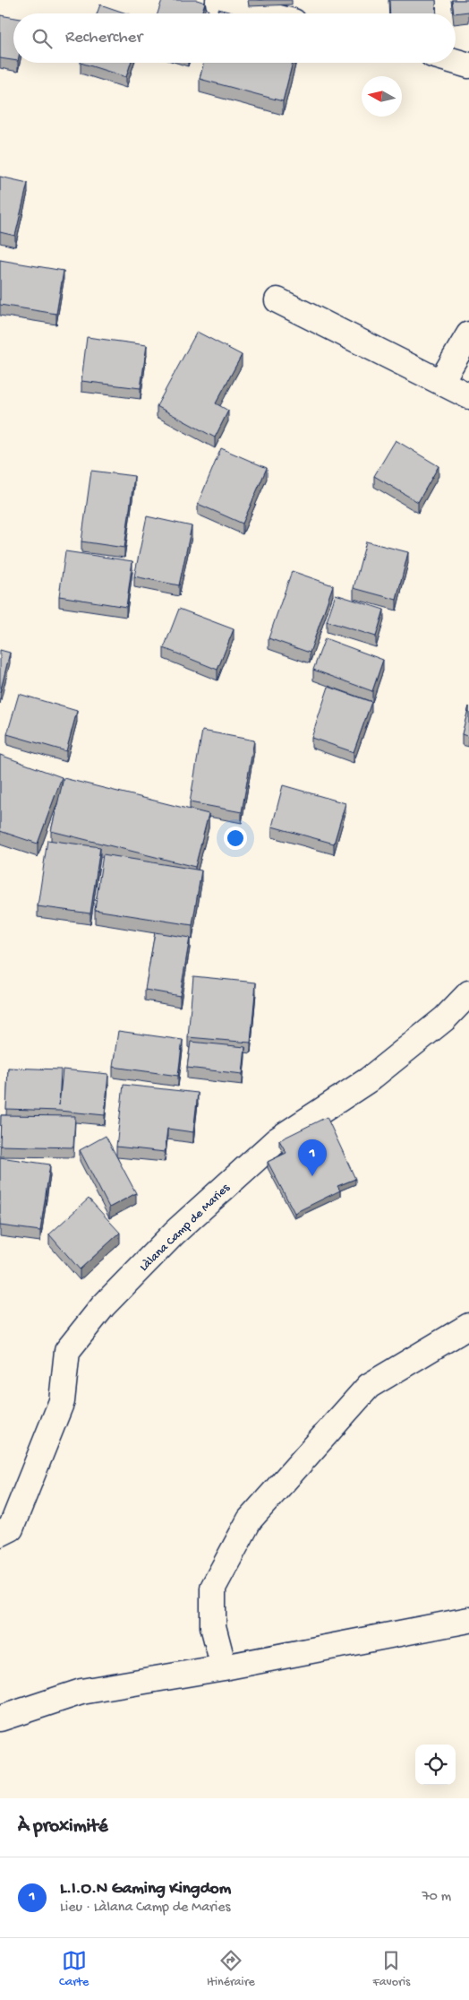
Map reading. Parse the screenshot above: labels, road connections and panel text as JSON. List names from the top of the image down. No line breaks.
{"streets":{"street":["Làlana Camp de Maries"]},"north":"left","page":{"search":"Rechercher","pins":"1","heading":"À proximité","list":[{"mark":"1","name":"L.I.O.N Gaming Kingdom","note":"Lieu · Làlana Camp de Maries","value":"70 m"}],"nav":["Carte","Itinéraire","Favoris"]}}
